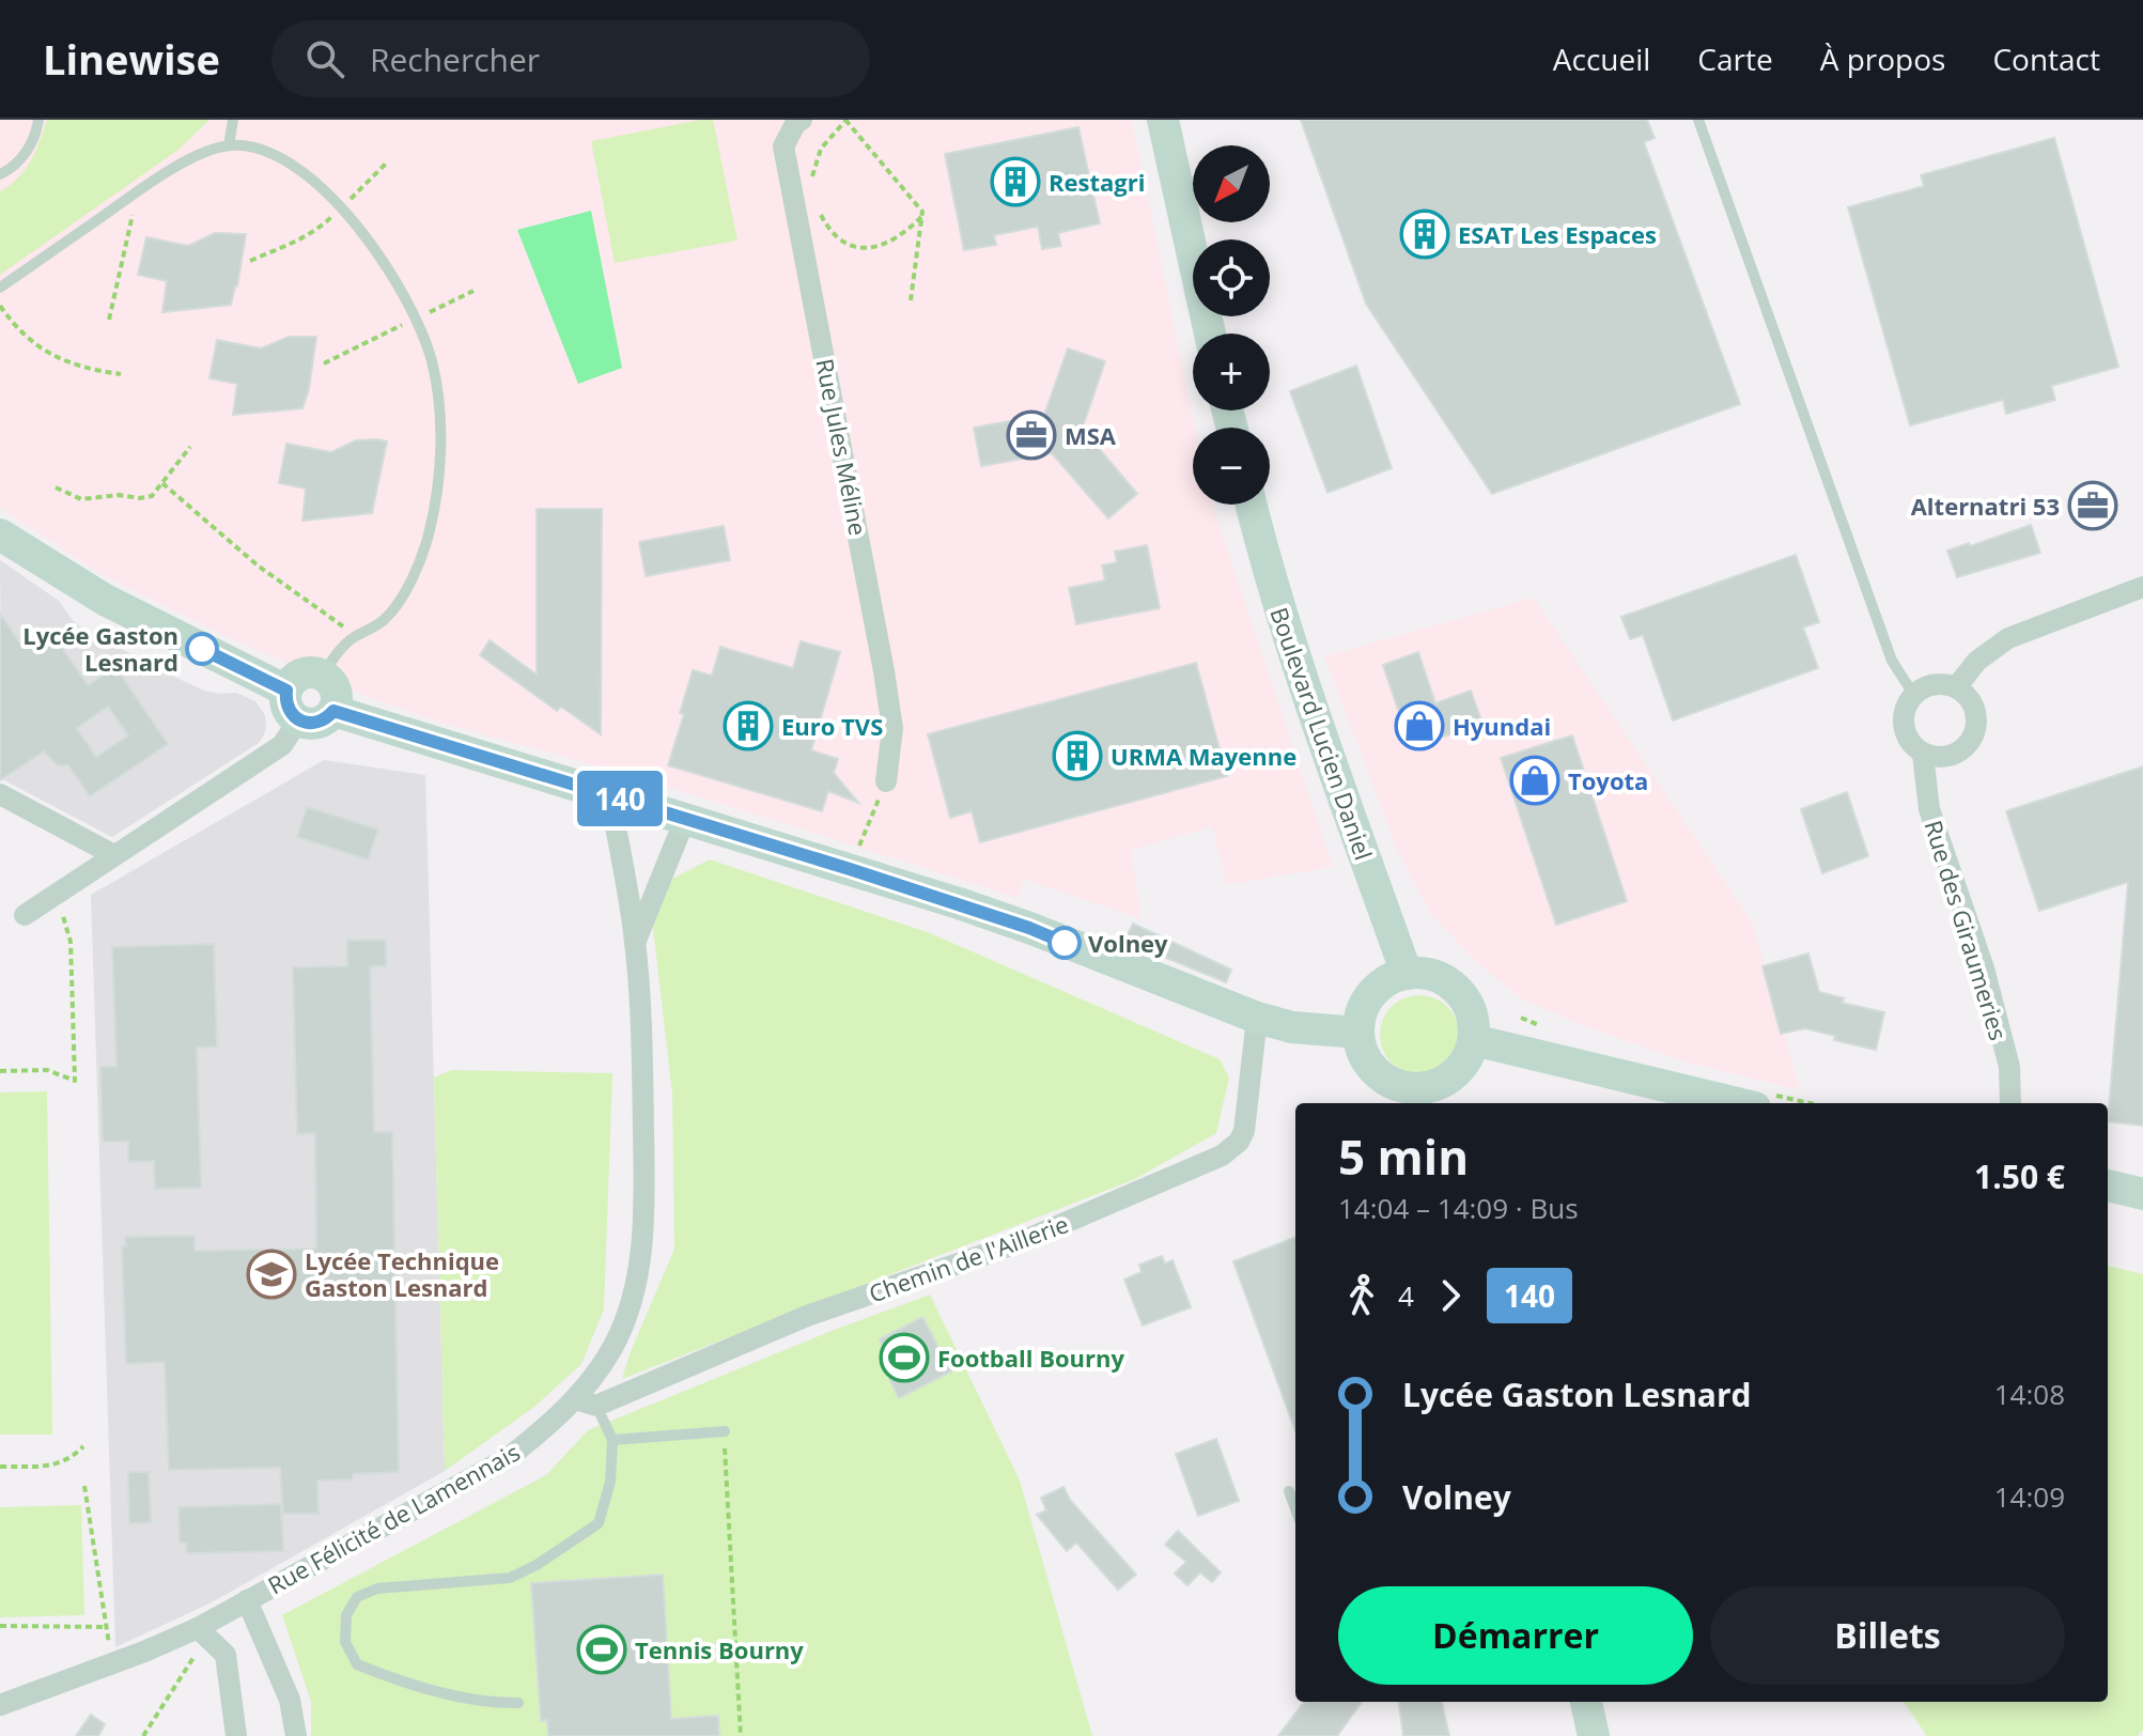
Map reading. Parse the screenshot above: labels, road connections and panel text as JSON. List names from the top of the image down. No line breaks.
{"streets":{"main road":["Boulevard Lucien Daniel"],"street":["Rue Jules Méline","Rue des Giraumeries","Chemin de l'Aillerie","Rue Félicité de Lamennais"]},"crossings":[["Chemin de l'Aillerie","Rue Félicité de Lamennais"]],"places":{"building":["Restagri","ESAT Les Espaces","Euro TVS","URMA Mayenne"],"office":["MSA","Alternatri 53"],"other":["Lycée Gaston Lesnard","Volney"],"shop":["Hyundai","Toyota"],"school or university":["Lycée Technique Gaston Lesnard"],"sports":["Football Bourny","Tennis Bourny"]},"lines":["bus line 140"],"north":"bottom left","page":{"header":"Linewise","search":"Rechercher","nav":["Accueil","Carte","À propos","Contact"],"on_map":"140","map_buttons":["+","−"],"heading":["5 min","14:04 – 14:09 · Bus","1.50 €"],"legs":["4","140"],"list":[{"name":"Lycée Gaston Lesnard","value":"14:08"},{"name":"Volney","value":"14:09"}],"buttons":["Démarrer","Billets"]}}
